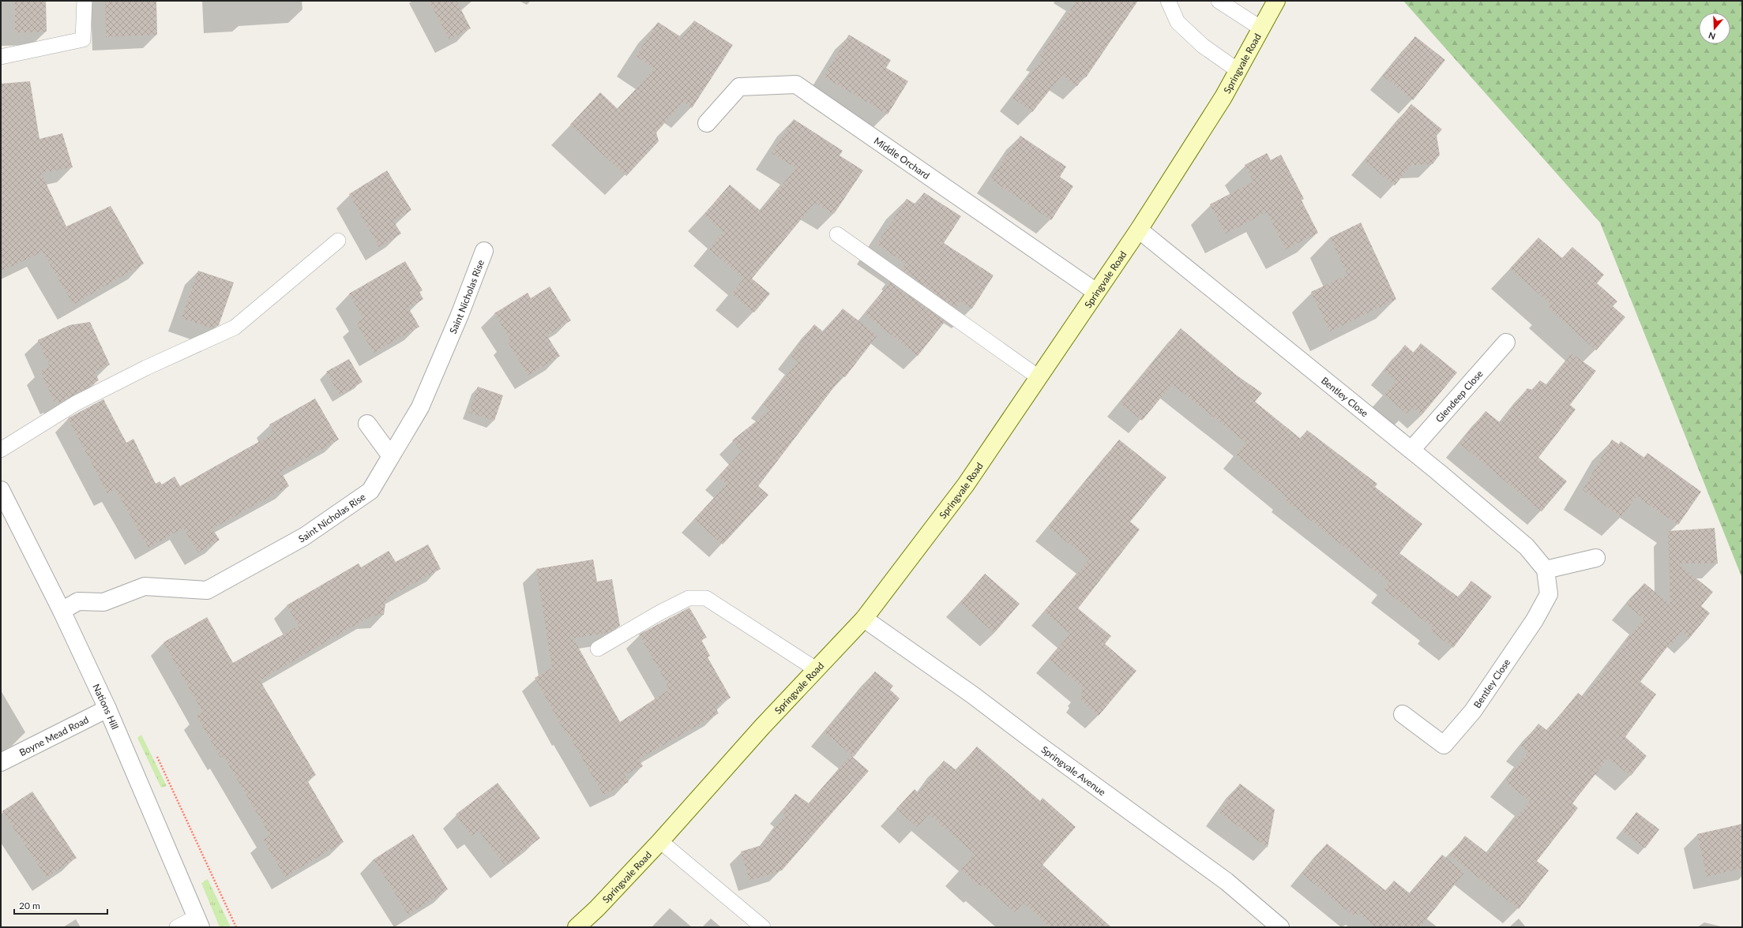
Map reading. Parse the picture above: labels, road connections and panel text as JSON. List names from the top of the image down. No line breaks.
{"streets":{"street":["Springvale Road","Middle Orchard","Saint Nicholas Rise","Bentley Close","Glendeep Close","Nations Hill","Boyne Mead Road","Springvale Avenue"]},"crossings":[["Springvale Road","Middle Orchard"],["Springvale Road","Bentley Close"],["Springvale Road","Springvale Avenue"],["Saint Nicholas Rise","Nations Hill"],["Bentley Close","Glendeep Close"],["Nations Hill","Boyne Mead Road"]],"scale_bar":"20 m","north":"bottom"}
